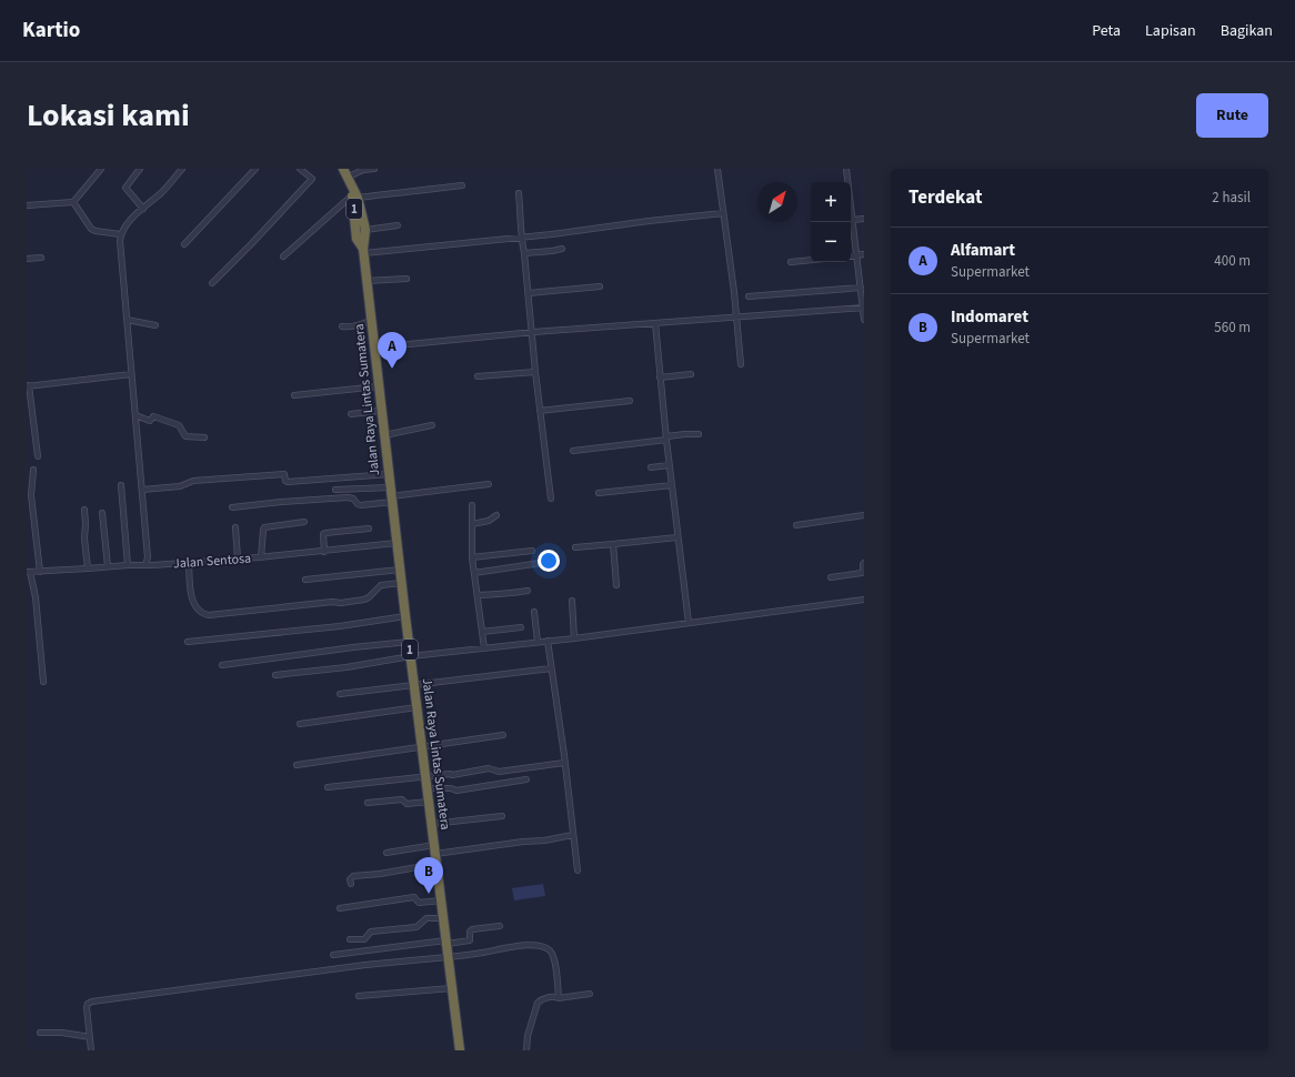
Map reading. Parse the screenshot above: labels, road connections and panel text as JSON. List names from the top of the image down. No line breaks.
{"streets":{"highway":["1","Jalan Raya Lintas Sumatera"],"street":["Jalan Sentosa"]},"crossings":[["Jalan Raya Lintas Sumatera","Jalan Sentosa"]],"north":"top right","page":{"header":"Kartio","nav":["Peta","Lapisan","Bagikan"],"title":"Lokasi kami","buttons":"Rute","heading":["Terdekat","2 hasil"],"map_buttons":["+","−"],"list":[{"mark":"A","name":"Alfamart","note":"Supermarket","value":"400 m"},{"mark":"B","name":"Indomaret","note":"Supermarket","value":"560 m"}],"pins":["A","B"]}}
